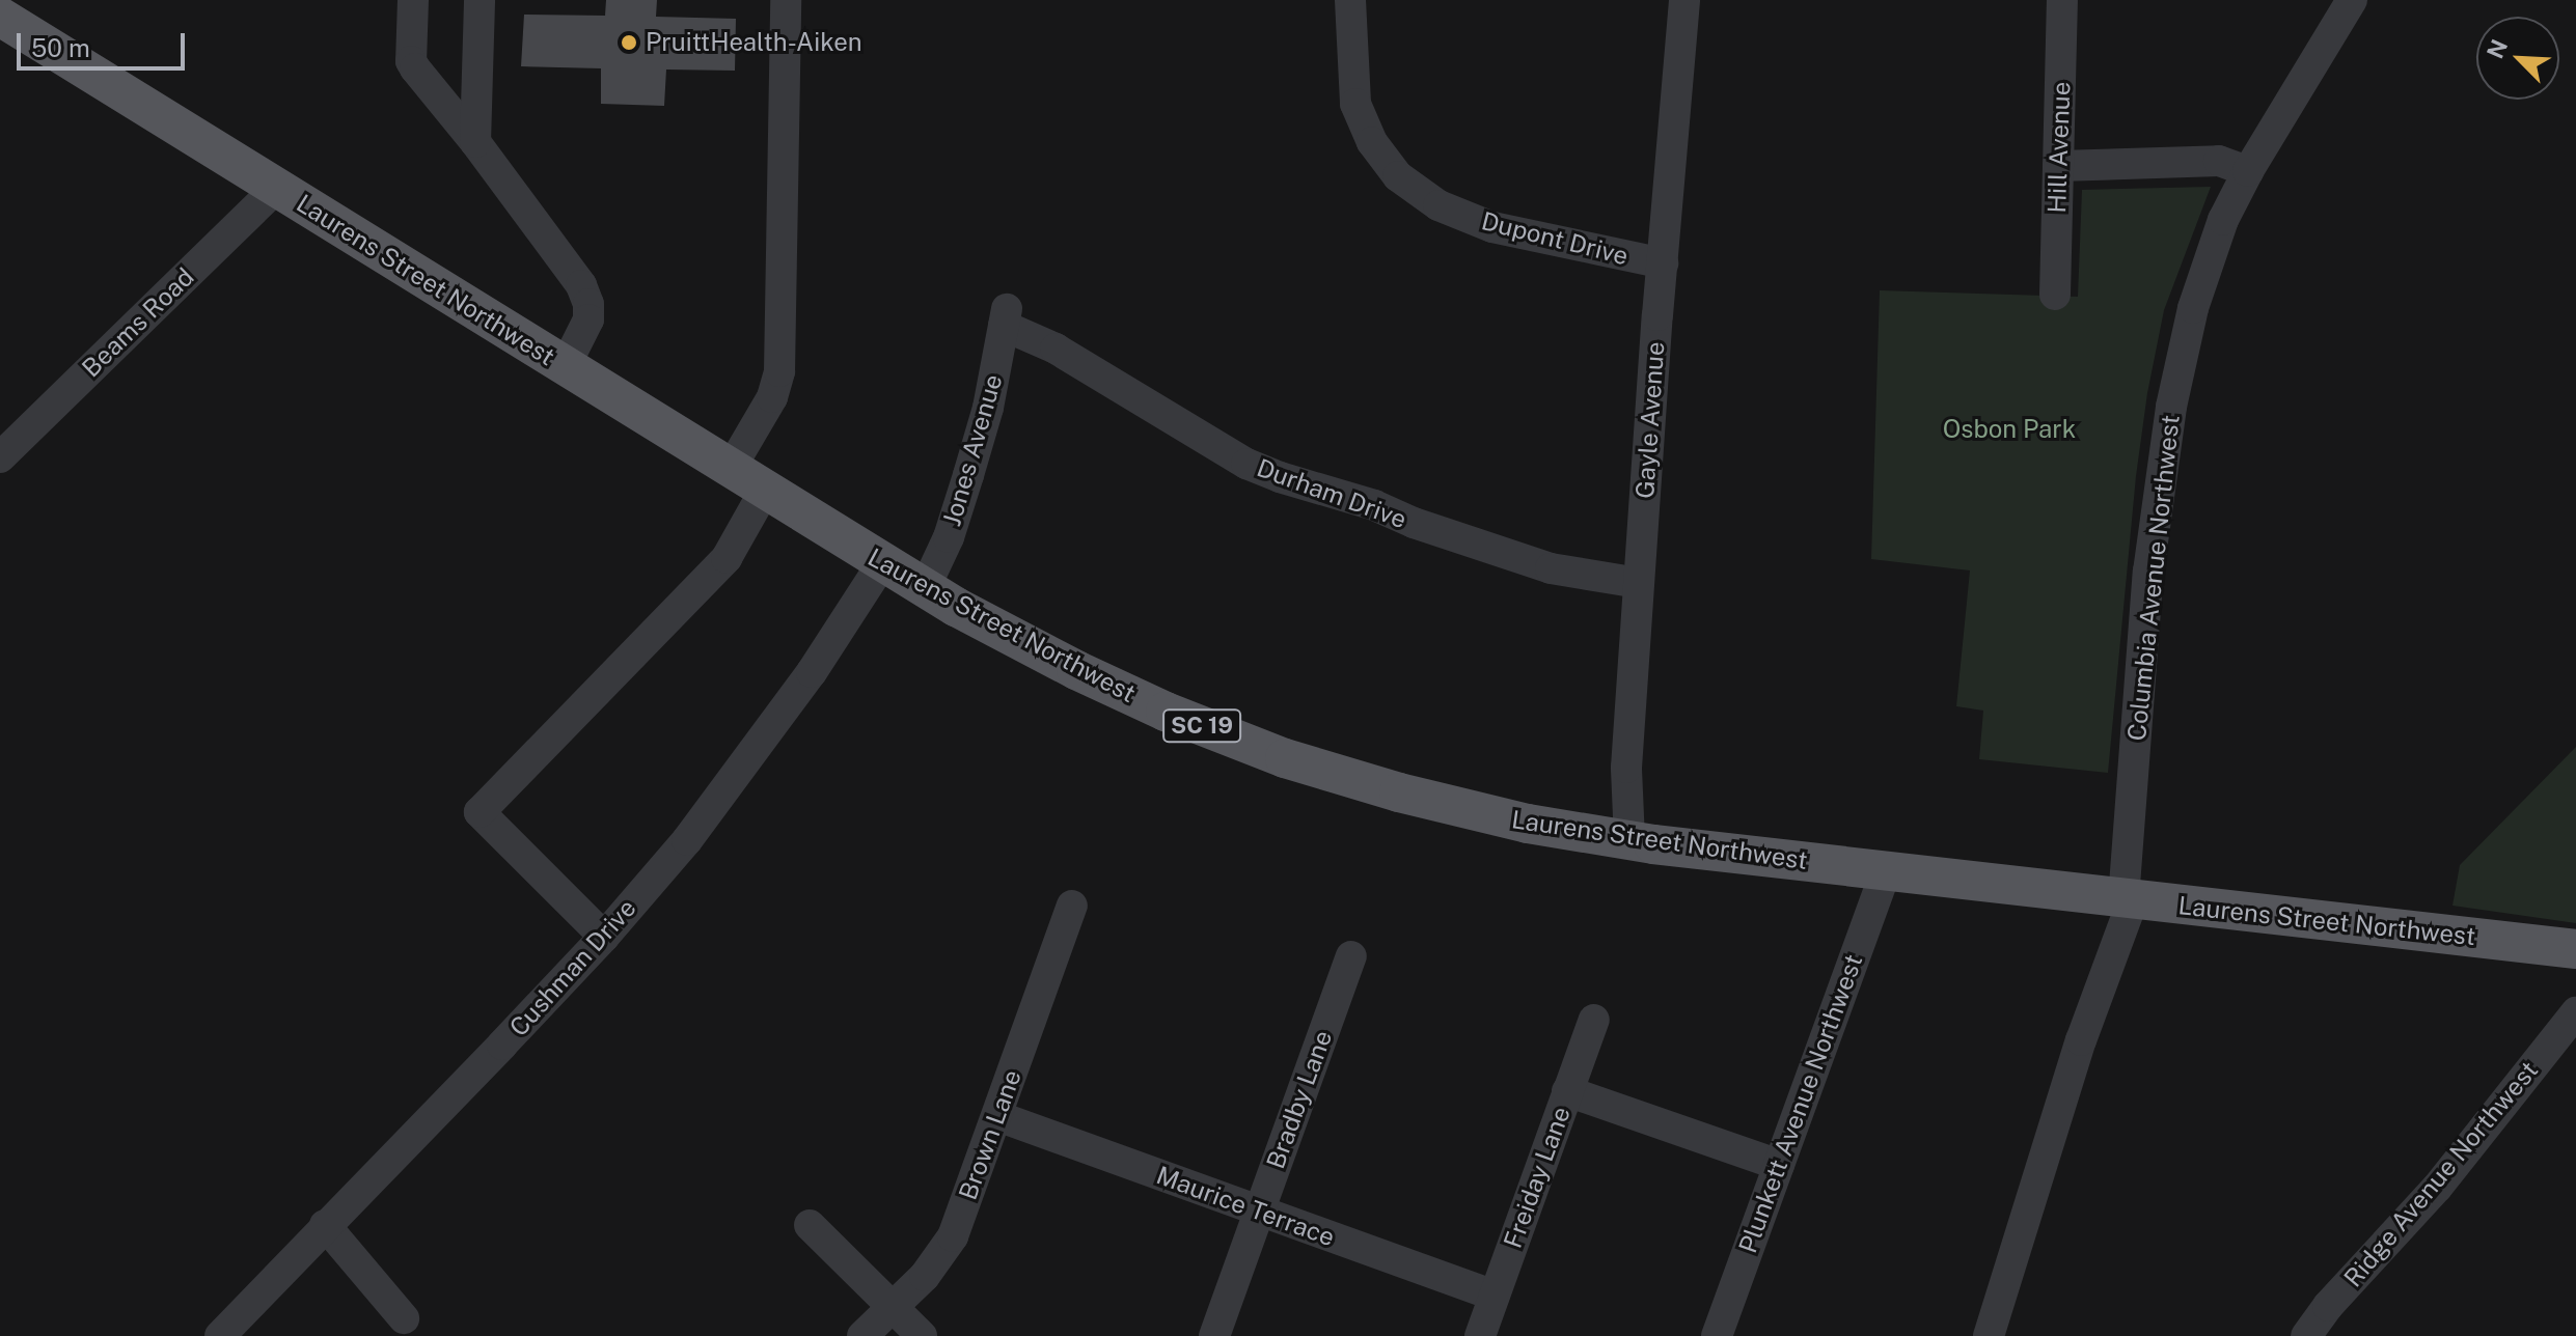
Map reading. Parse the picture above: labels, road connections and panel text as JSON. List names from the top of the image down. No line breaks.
{"streets":{"main road":["Laurens Street Northwest","SC 19"],"street":["Hill Avenue","Dupont Drive","Beams Road","Gayle Avenue","Jones Avenue","Durham Drive","Columbia Avenue Northwest","Cushman Drive","Bradby Lane","Plunkett Avenue Northwest","Brown Lane","Ridge Avenue Northwest","Freiday Lane","Maurice Terrace"]},"crossings":[["Dupont Drive","Gayle Avenue"],["Laurens Street Northwest","Beams Road"],["Laurens Street Northwest","Gayle Avenue"],["Laurens Street Northwest","Jones Avenue"],["Laurens Street Northwest","Columbia Avenue Northwest"],["Laurens Street Northwest","Cushman Drive"],["Laurens Street Northwest","Plunkett Avenue Northwest"],["Gayle Avenue","Durham Drive"],["Jones Avenue","Durham Drive"],["Bradby Lane","Maurice Terrace"],["Brown Lane","Maurice Terrace"],["Freiday Lane","Maurice Terrace"]],"parks":["Osbon Park"],"places":["PruittHealth-Aiken"],"scale_bar":"50 m","north":"top left"}
